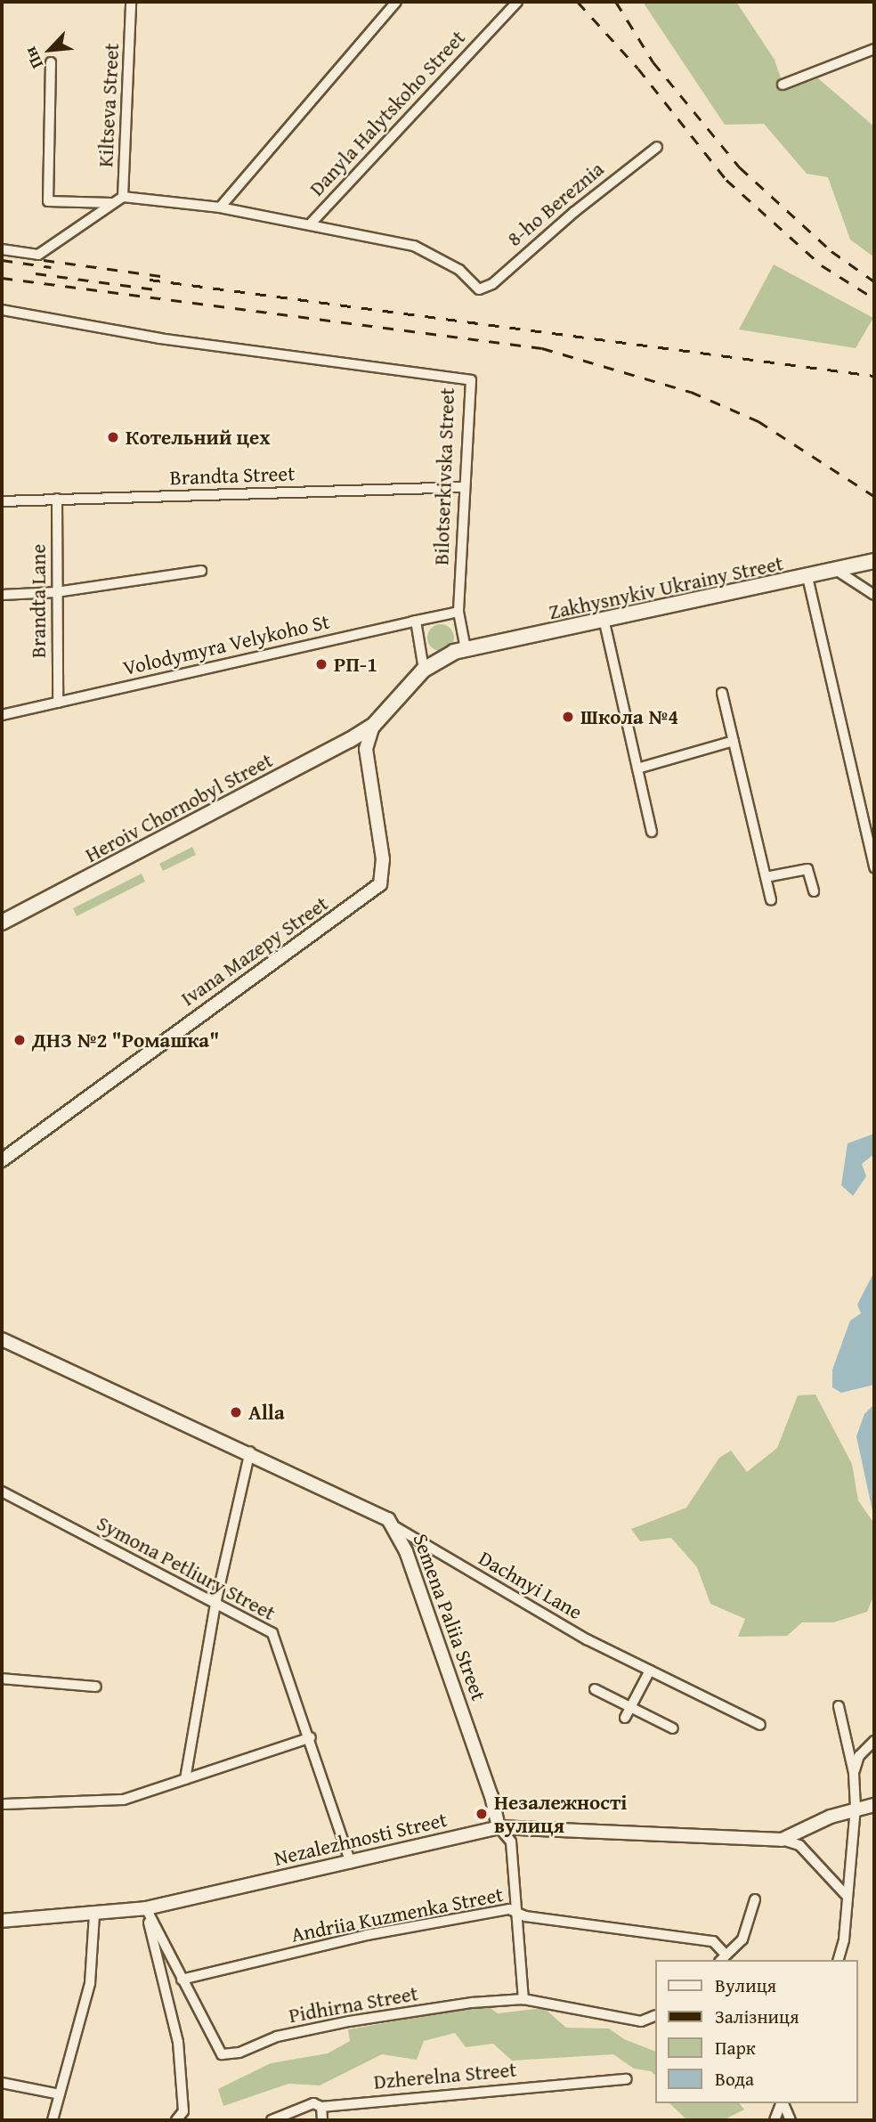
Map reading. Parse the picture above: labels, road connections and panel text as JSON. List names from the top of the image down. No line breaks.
{"streets":{"main road":["Zakhysnykiv Ukrainy Street","Heroiv Chornobyl Street"],"street":["Kiltseva Street","Danyla Halytskoho Street","8-ho Bereznia","Brandta Street","Bilotserkivska Street","Brandta Lane","Volodymyra Velykoho St","Ivana Mazepy Street","Symona Petliury Street","Dachnyi Lane","Semena Paliia Street","Nezalezhnosti Street","Andriia Kuzmenka Street","Pidhirna Street","Dzherelna Street"]},"crossings":[["Danyla Halytskoho Street","8-ho Bereznia"],["Brandta Street","Bilotserkivska Street"],["Brandta Street","Brandta Lane"],["Bilotserkivska Street","Zakhysnykiv Ukrainy Street"],["Bilotserkivska Street","Volodymyra Velykoho St"],["Brandta Lane","Volodymyra Velykoho St"],["Heroiv Chornobyl Street","Ivana Mazepy Street"],["Symona Petliury Street","Nezalezhnosti Street"],["Dachnyi Lane","Semena Paliia Street"],["Semena Paliia Street","Nezalezhnosti Street"],["Semena Paliia Street","Andriia Kuzmenka Street"],["Semena Paliia Street","Pidhirna Street"],["Nezalezhnosti Street","Pidhirna Street"],["Andriia Kuzmenka Street","Pidhirna Street"]],"places":["Котельний цех","РП-1","Школа №4","ДНЗ №2 \"Ромашка\"","Alla","Незалежності вулиця"],"legend":["Вулиця","Залізниця","Парк","Вода"],"north":"bottom left"}
